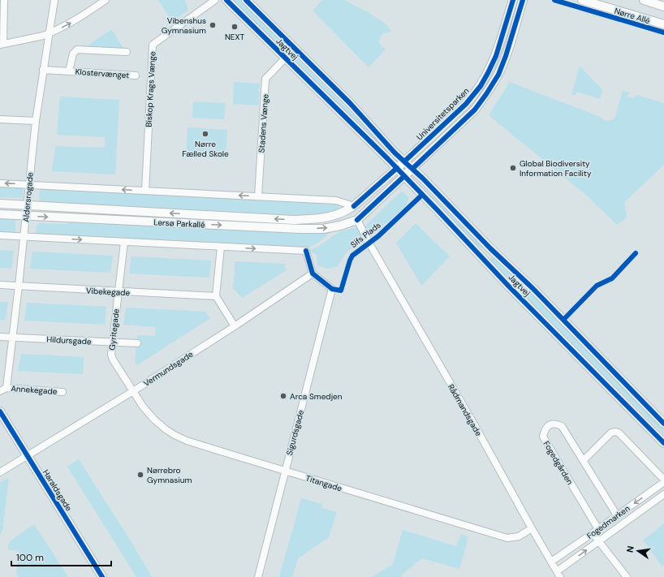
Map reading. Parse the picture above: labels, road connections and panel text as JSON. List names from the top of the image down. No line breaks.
{"streets":{"street":["Nørre Allé","Jagtvej","Klostervænget","Biskop Krags Vænge","Universitetsparken","Stadens Vænge","Aldersrogade","Lersø Parkallé","Vibekegade","Gyritegade","Hildursgade","Vermundsgade","Annekegade","Rådmandsgade","Sigurdsgade","Fogedgården","Titangade","Haraldsgade","Fogedmarken"],"cycle path":["Sifs Plads"]},"crossings":[["Jagtvej","Universitetsparken"],["Jagtvej","Stadens Vænge"],["Jagtvej","Lersø Parkallé"],["Klostervænget","Aldersrogade"],["Universitetsparken","Lersø Parkallé"],["Aldersrogade","Lersø Parkallé"],["Aldersrogade","Vibekegade"],["Aldersrogade","Hildursgade"],["Aldersrogade","Annekegade"],["Lersø Parkallé","Rådmandsgade"],["Vibekegade","Gyritegade"],["Gyritegade","Hildursgade"],["Gyritegade","Vermundsgade"],["Gyritegade","Titangade"],["Vermundsgade","Sigurdsgade"],["Vermundsgade","Titangade"],["Vermundsgade","Haraldsgade"],["Rådmandsgade","Titangade"],["Rådmandsgade","Fogedmarken"],["Sigurdsgade","Titangade"],["Fogedgården","Fogedmarken"]],"places":["Vibenshus Gymnasium","NEXT","Nørre Fælled Skole","Global Biodiversity Information Facility","Arca Smedjen","Nørrebro Gymnasium"],"scale_bar":"100 m","north":"left"}
